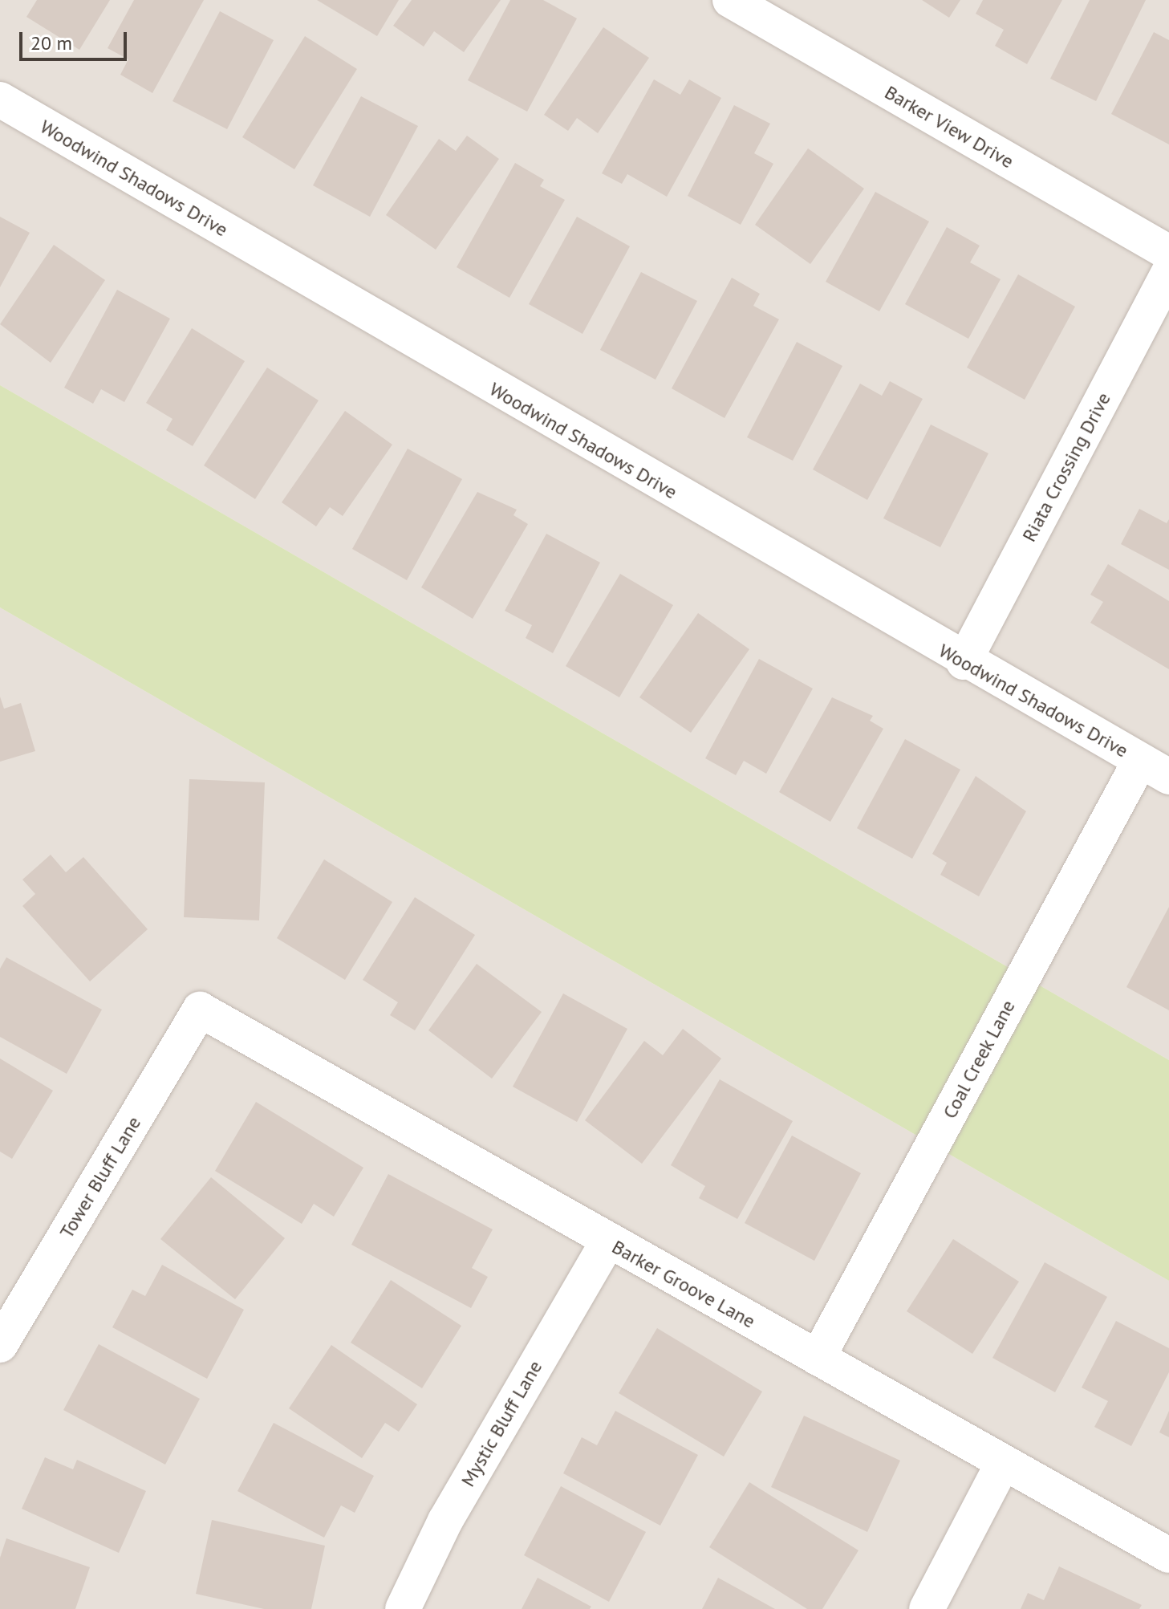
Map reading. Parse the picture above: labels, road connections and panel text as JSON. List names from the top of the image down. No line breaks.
{"streets":{"street":["Barker View Drive","Woodwind Shadows Drive","Riata Crossing Drive","Coal Creek Lane","Tower Bluff Lane","Barker Groove Lane","Mystic Bluff Lane"]},"crossings":[["Woodwind Shadows Drive","Riata Crossing Drive"],["Woodwind Shadows Drive","Coal Creek Lane"],["Coal Creek Lane","Barker Groove Lane"],["Tower Bluff Lane","Barker Groove Lane"],["Barker Groove Lane","Mystic Bluff Lane"]],"scale_bar":"20 m"}
